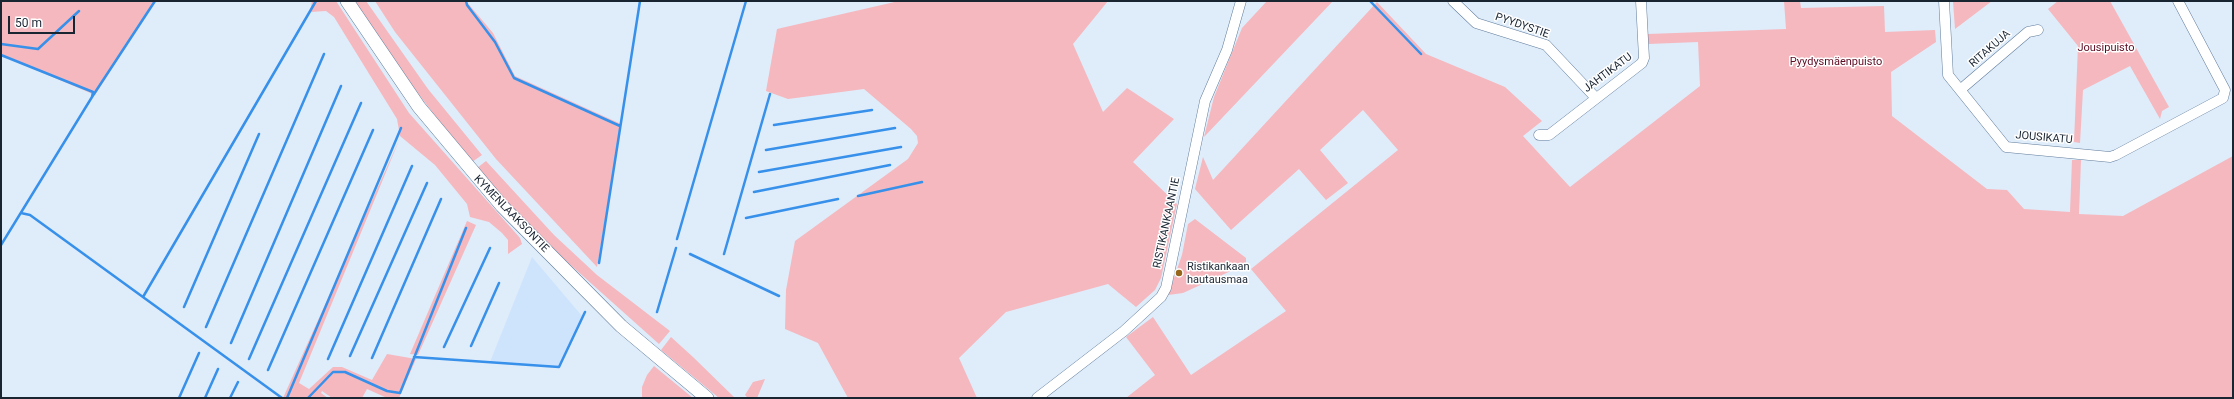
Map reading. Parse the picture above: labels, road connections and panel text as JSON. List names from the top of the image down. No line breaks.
{"streets":{"main road":["KYMENLAAKSONTIE"],"street":["PYYDYSTIE","RITAKUJA","JAHTIKATU","JOUSIKATU","RISTIKANKAANTIE"]},"crossings":[["PYYDYSTIE","JAHTIKATU"],["RITAKUJA","JOUSIKATU"]],"parks":["Jousipuisto","Pyydysmäenpuisto"],"places":["Ristikankaan hautausmaa"],"scale_bar":"50 m"}
